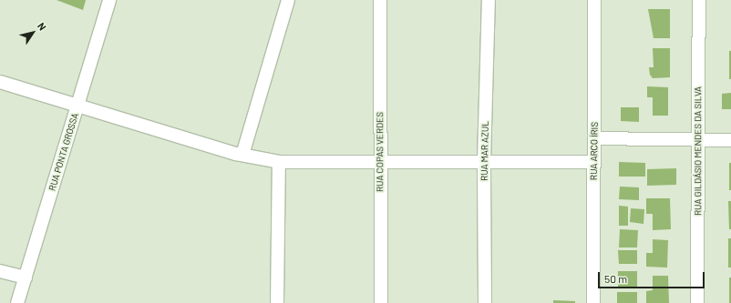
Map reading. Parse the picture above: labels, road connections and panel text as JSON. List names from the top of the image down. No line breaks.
{"streets":{"street":["RUA MAR AZUL","RUA ARCO ÍRIS","RUA GILDÁSIO MENDES DA SILVA","RUA PONTA GROSSA","RUA COPAS VERDES"]},"scale_bar":"50 m","north":"top right"}
